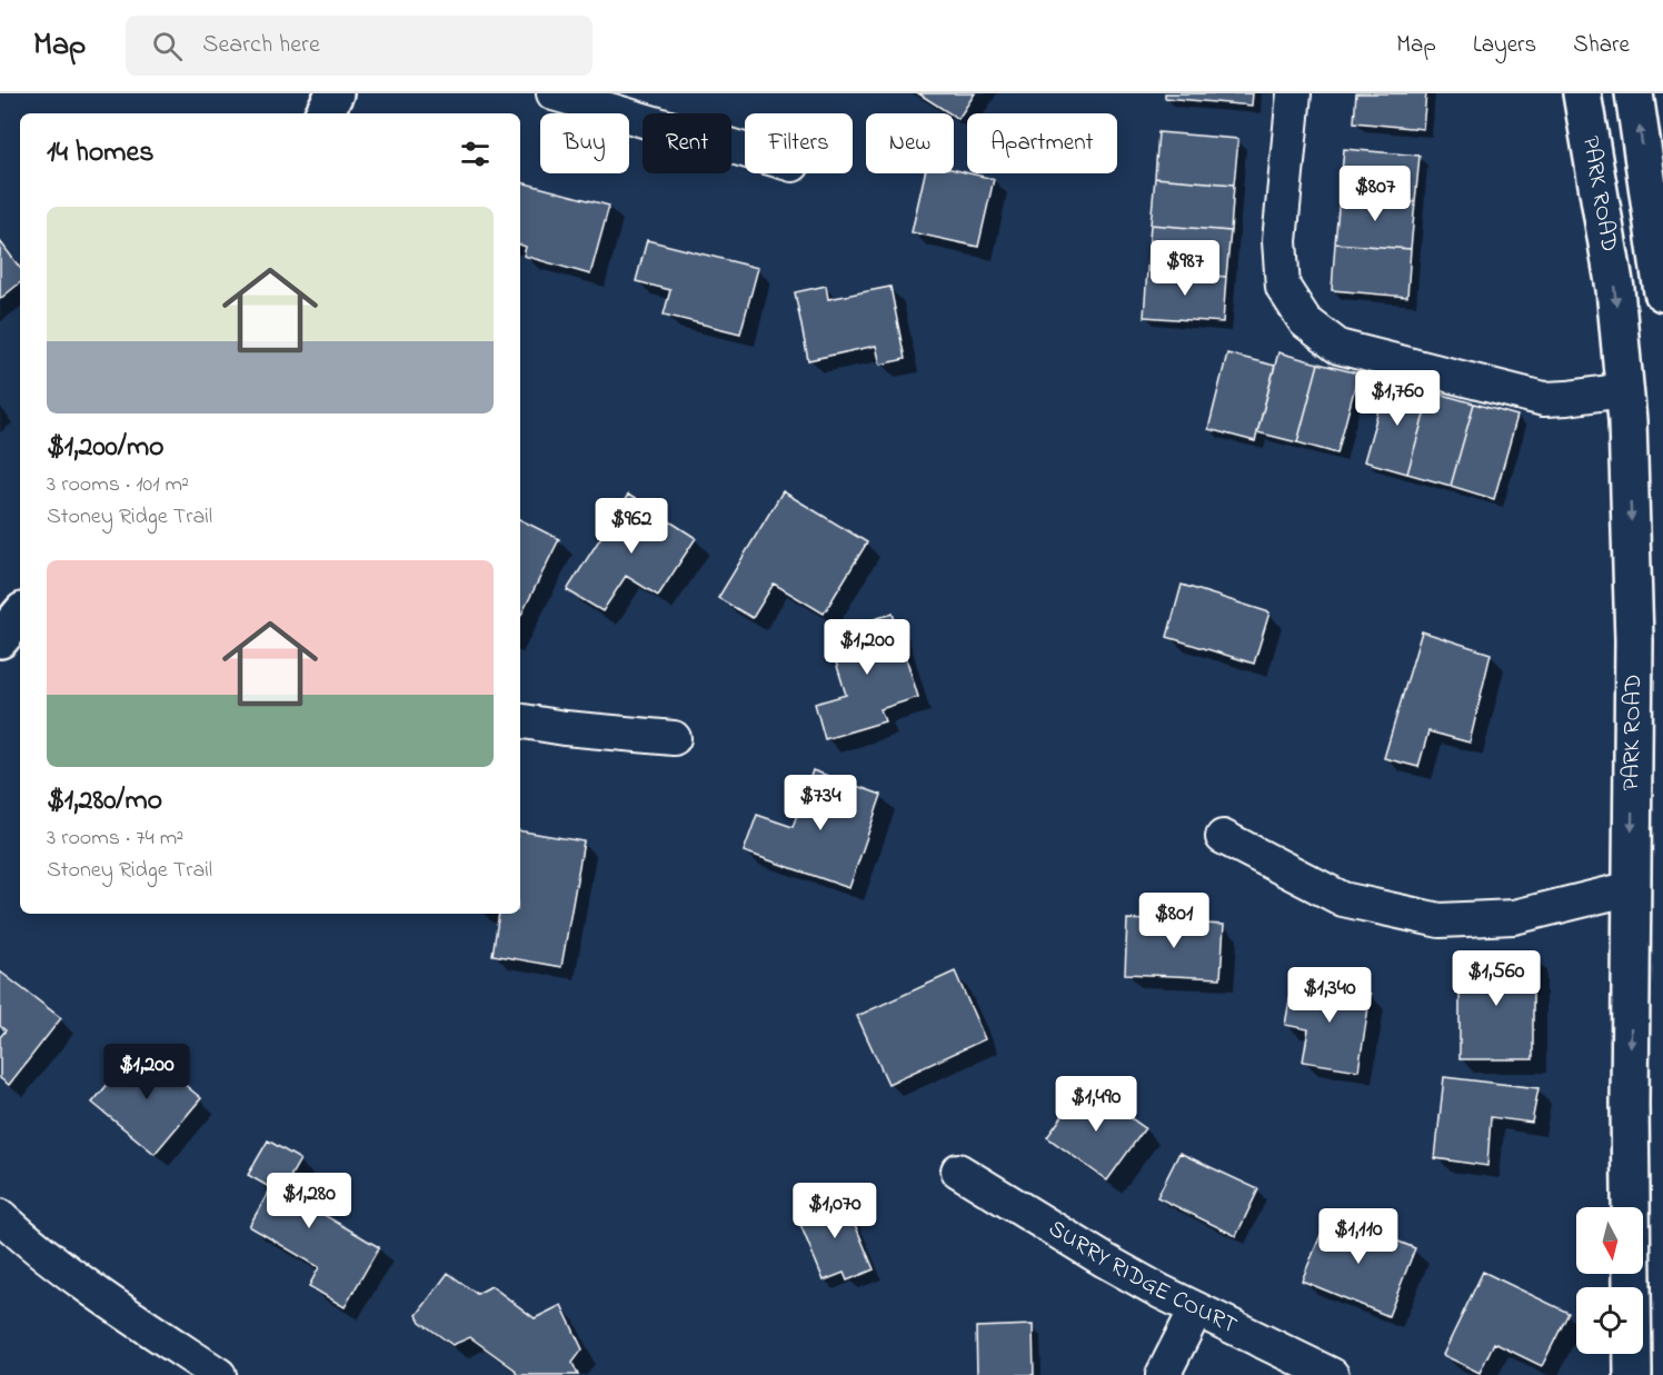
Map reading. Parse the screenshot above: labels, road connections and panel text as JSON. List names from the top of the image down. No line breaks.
{"streets":{"main road":["PARK ROAD"],"street":["SURRY RIDGE COURT"]},"north":"bottom","page":{"header":"Map","search":"Search here","nav":["Map","Layers","Share"],"chip":["Buy","Rent","Filters","New","Apartment"],"heading":"14 homes","price":["$807","$987","$1,760","$962","$1,200","$734","$801","$1,560","$1,340","$1,200","$1,490","$1,280","$1,070","$1,110"],"list":[{"name":"$1,200/mo","note":"3 rooms · 101 m² · Stoney Ridge Trail"},{"name":"$1,280/mo","note":"3 rooms · 74 m² · Stoney Ridge Trail"}]}}
